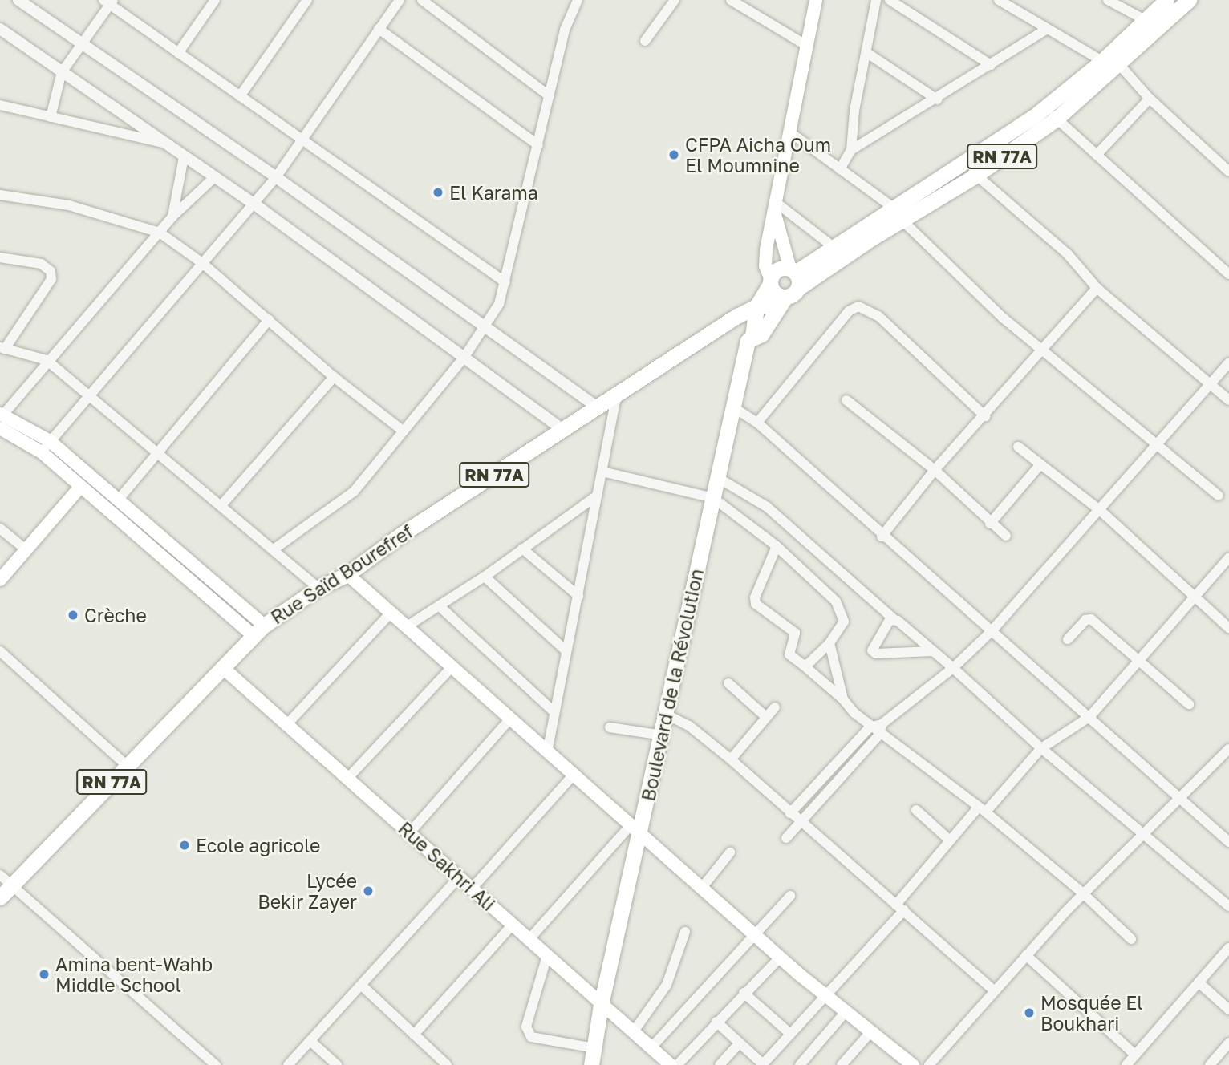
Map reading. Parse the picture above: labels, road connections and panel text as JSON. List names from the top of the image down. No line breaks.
{"streets":{"main road":["RN 77A","Rue Saïd Bourefref","Boulevard de la Révolution","Rue Sakhri Ali"]},"crossings":[["Rue Saïd Bourefref","Boulevard de la Révolution"],["Rue Saïd Bourefref","Rue Sakhri Ali"],["Boulevard de la Révolution","Rue Sakhri Ali"]],"places":["CFPA Aicha Oum El Moumnine","El Karama","Crèche","Ecole agricole","Lycée Bekir Zayer","Amina bent-Wahb Middle School","Mosquée El Boukhari"]}
